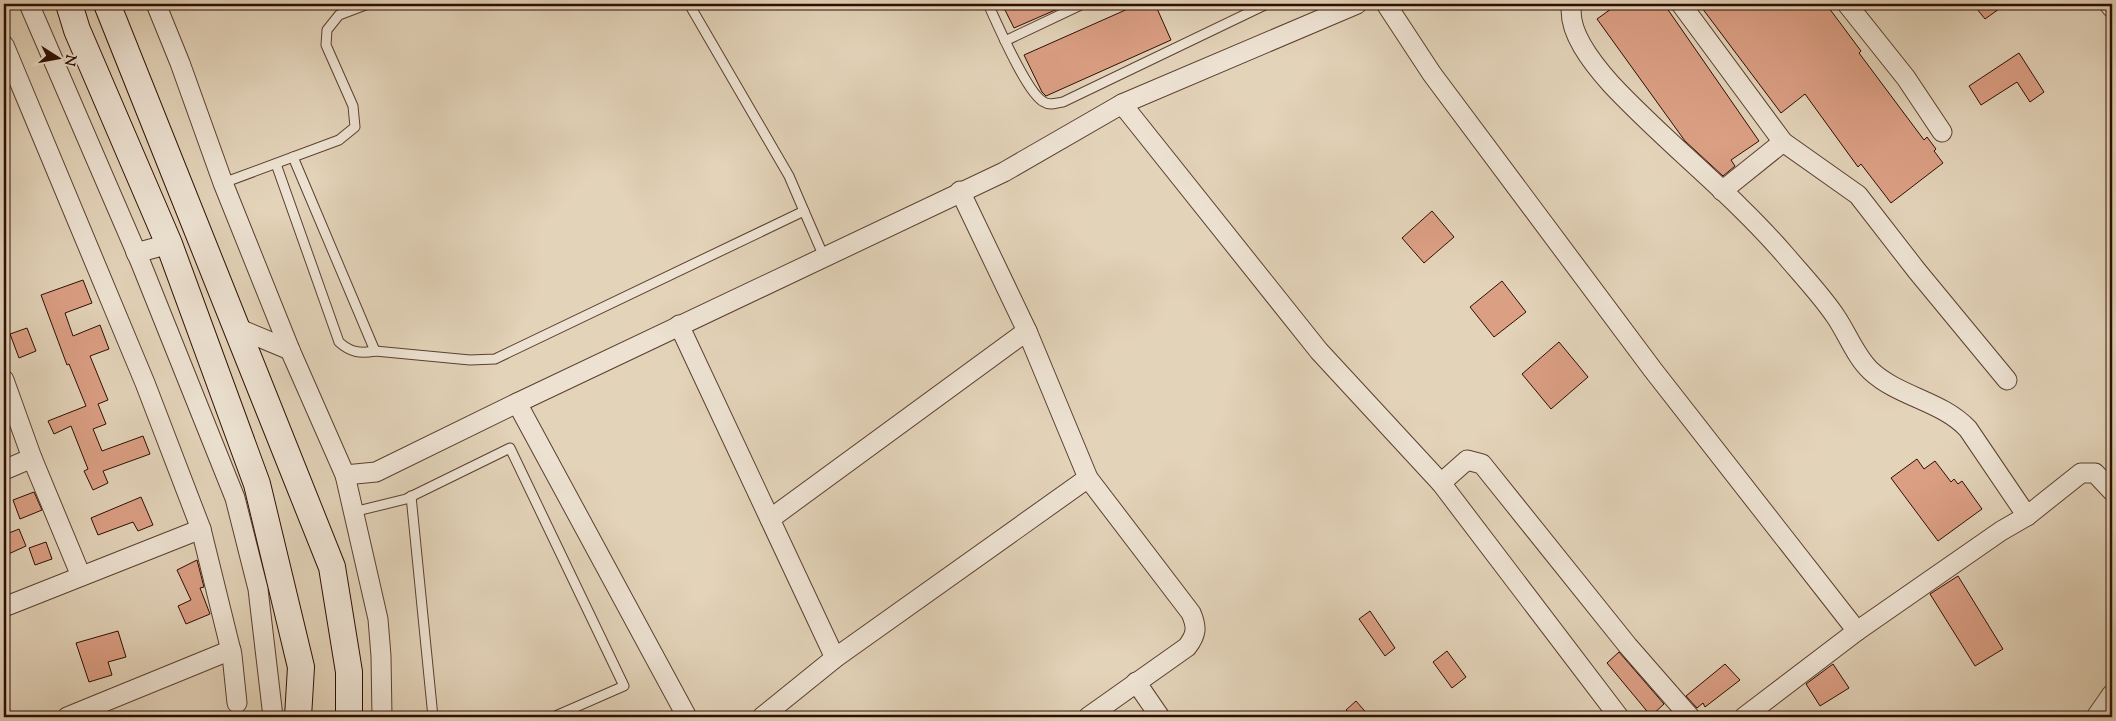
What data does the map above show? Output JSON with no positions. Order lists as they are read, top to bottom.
{
  "north": "right"
}
